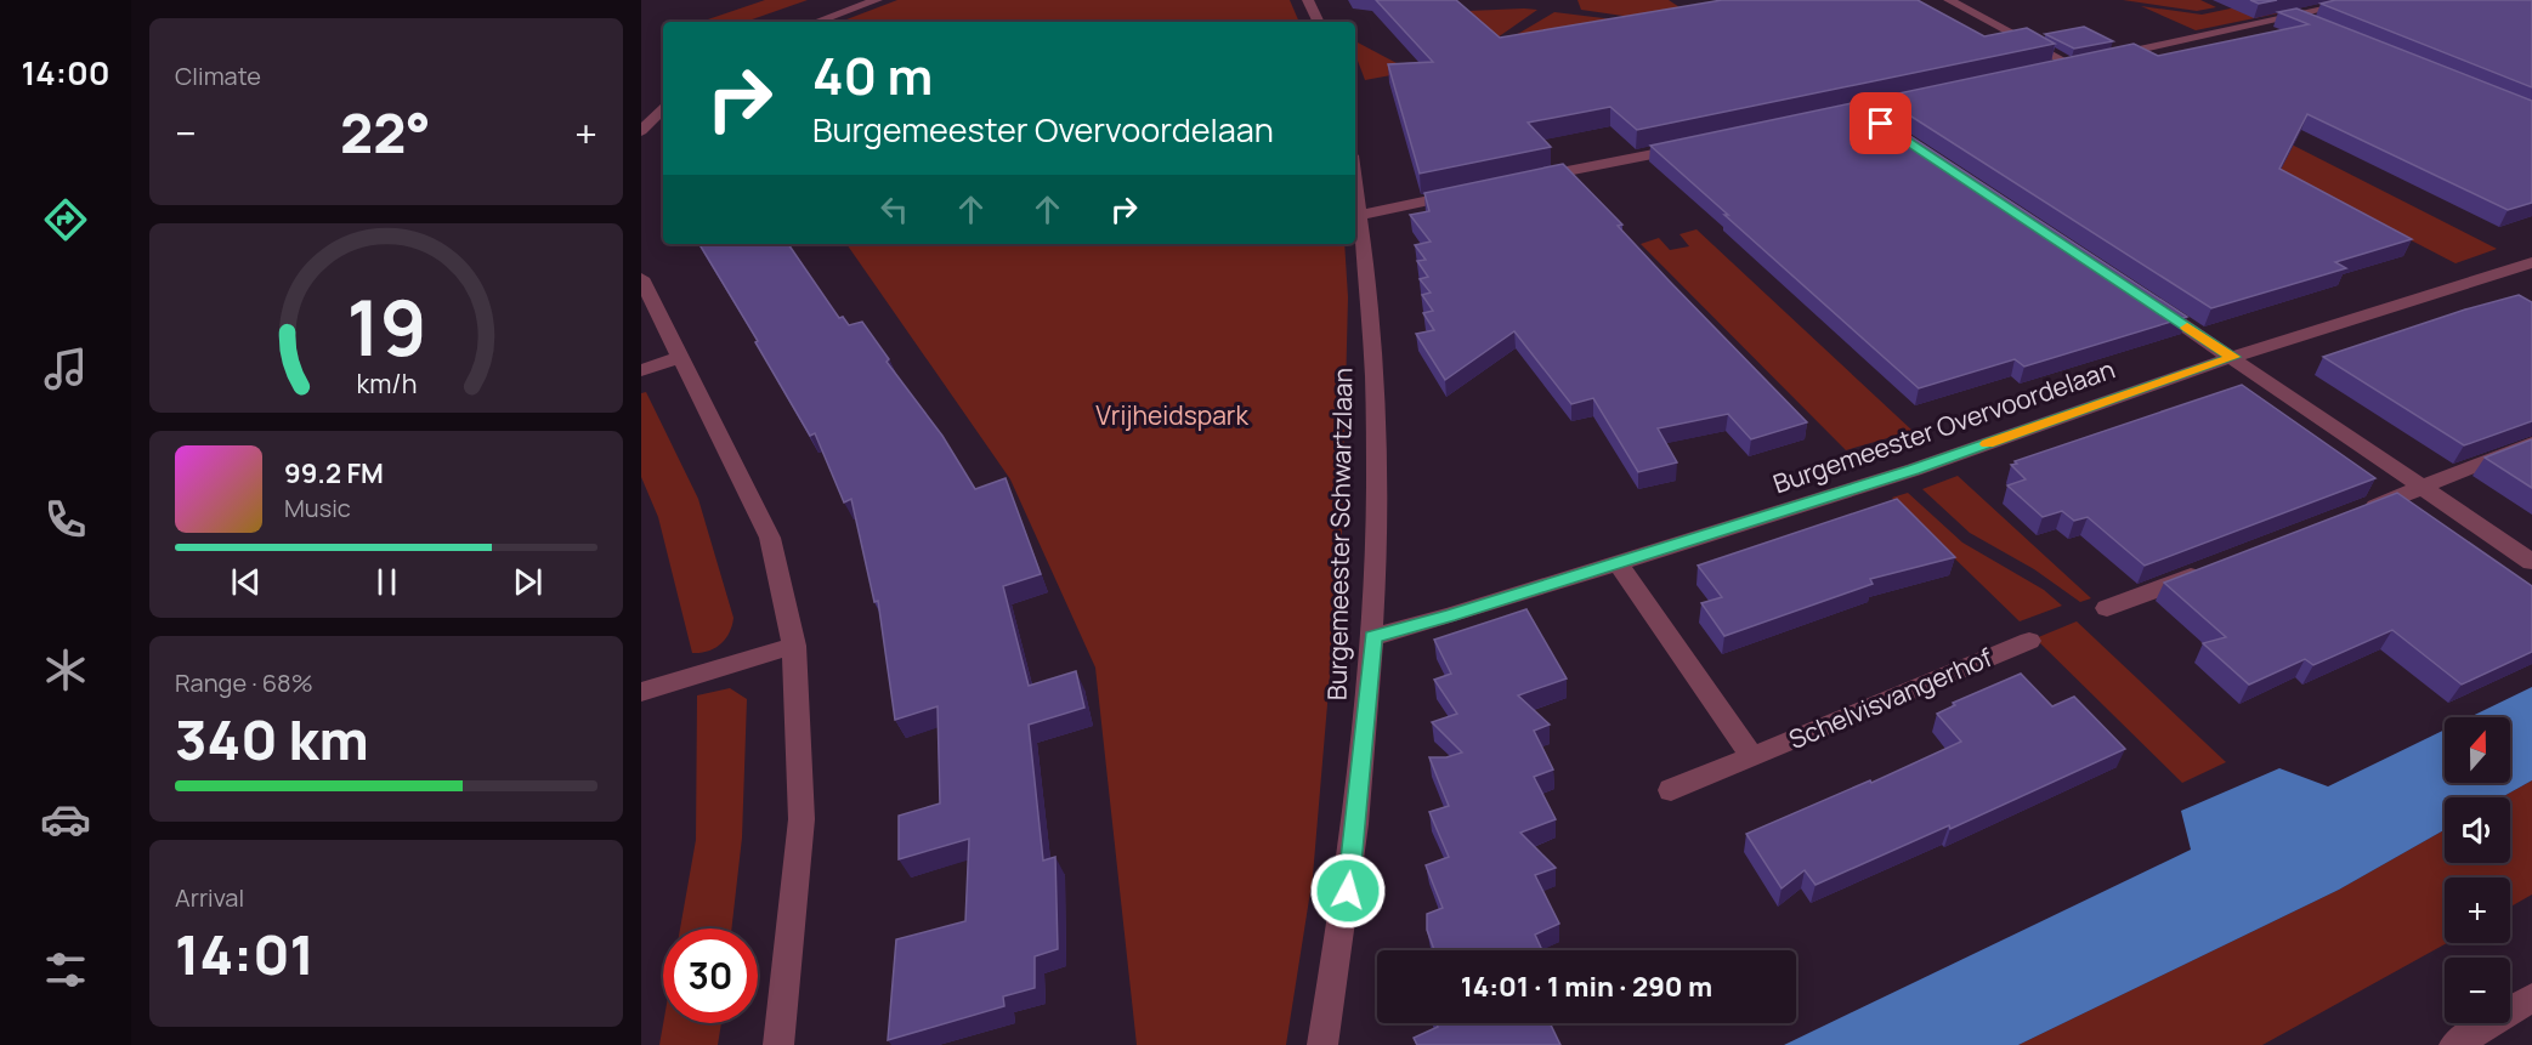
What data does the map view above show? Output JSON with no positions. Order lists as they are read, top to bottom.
{
  "streets": {
    "street": ["Burgemeester Overvoordelaan", "Burgemeester Schwartzlaan", "Schelvisvangerhof"]
  },
  "crossings": [
    ["Burgemeester Overvoordelaan", "Burgemeester Schwartzlaan"]
  ],
  "parks": ["Vrijheidspark"],
  "north": "top",
  "page": {
    "tabs": "14:00",
    "tile": [
      "Climate",
      ["Range · 68%", "340 km"],
      ["Arrival", "14:01"]
    ],
    "turn": ["40 m", "Burgemeester Overvoordelaan"],
    "heat": ["−", "22°", "+"],
    "song": ["99.2 FM", "Music"],
    "map_buttons": ["+", "−"],
    "limit": "30",
    "trip": "14:01 · 1 min · 290 m",
    "gauge": ["19", "km/h"]
  }
}
